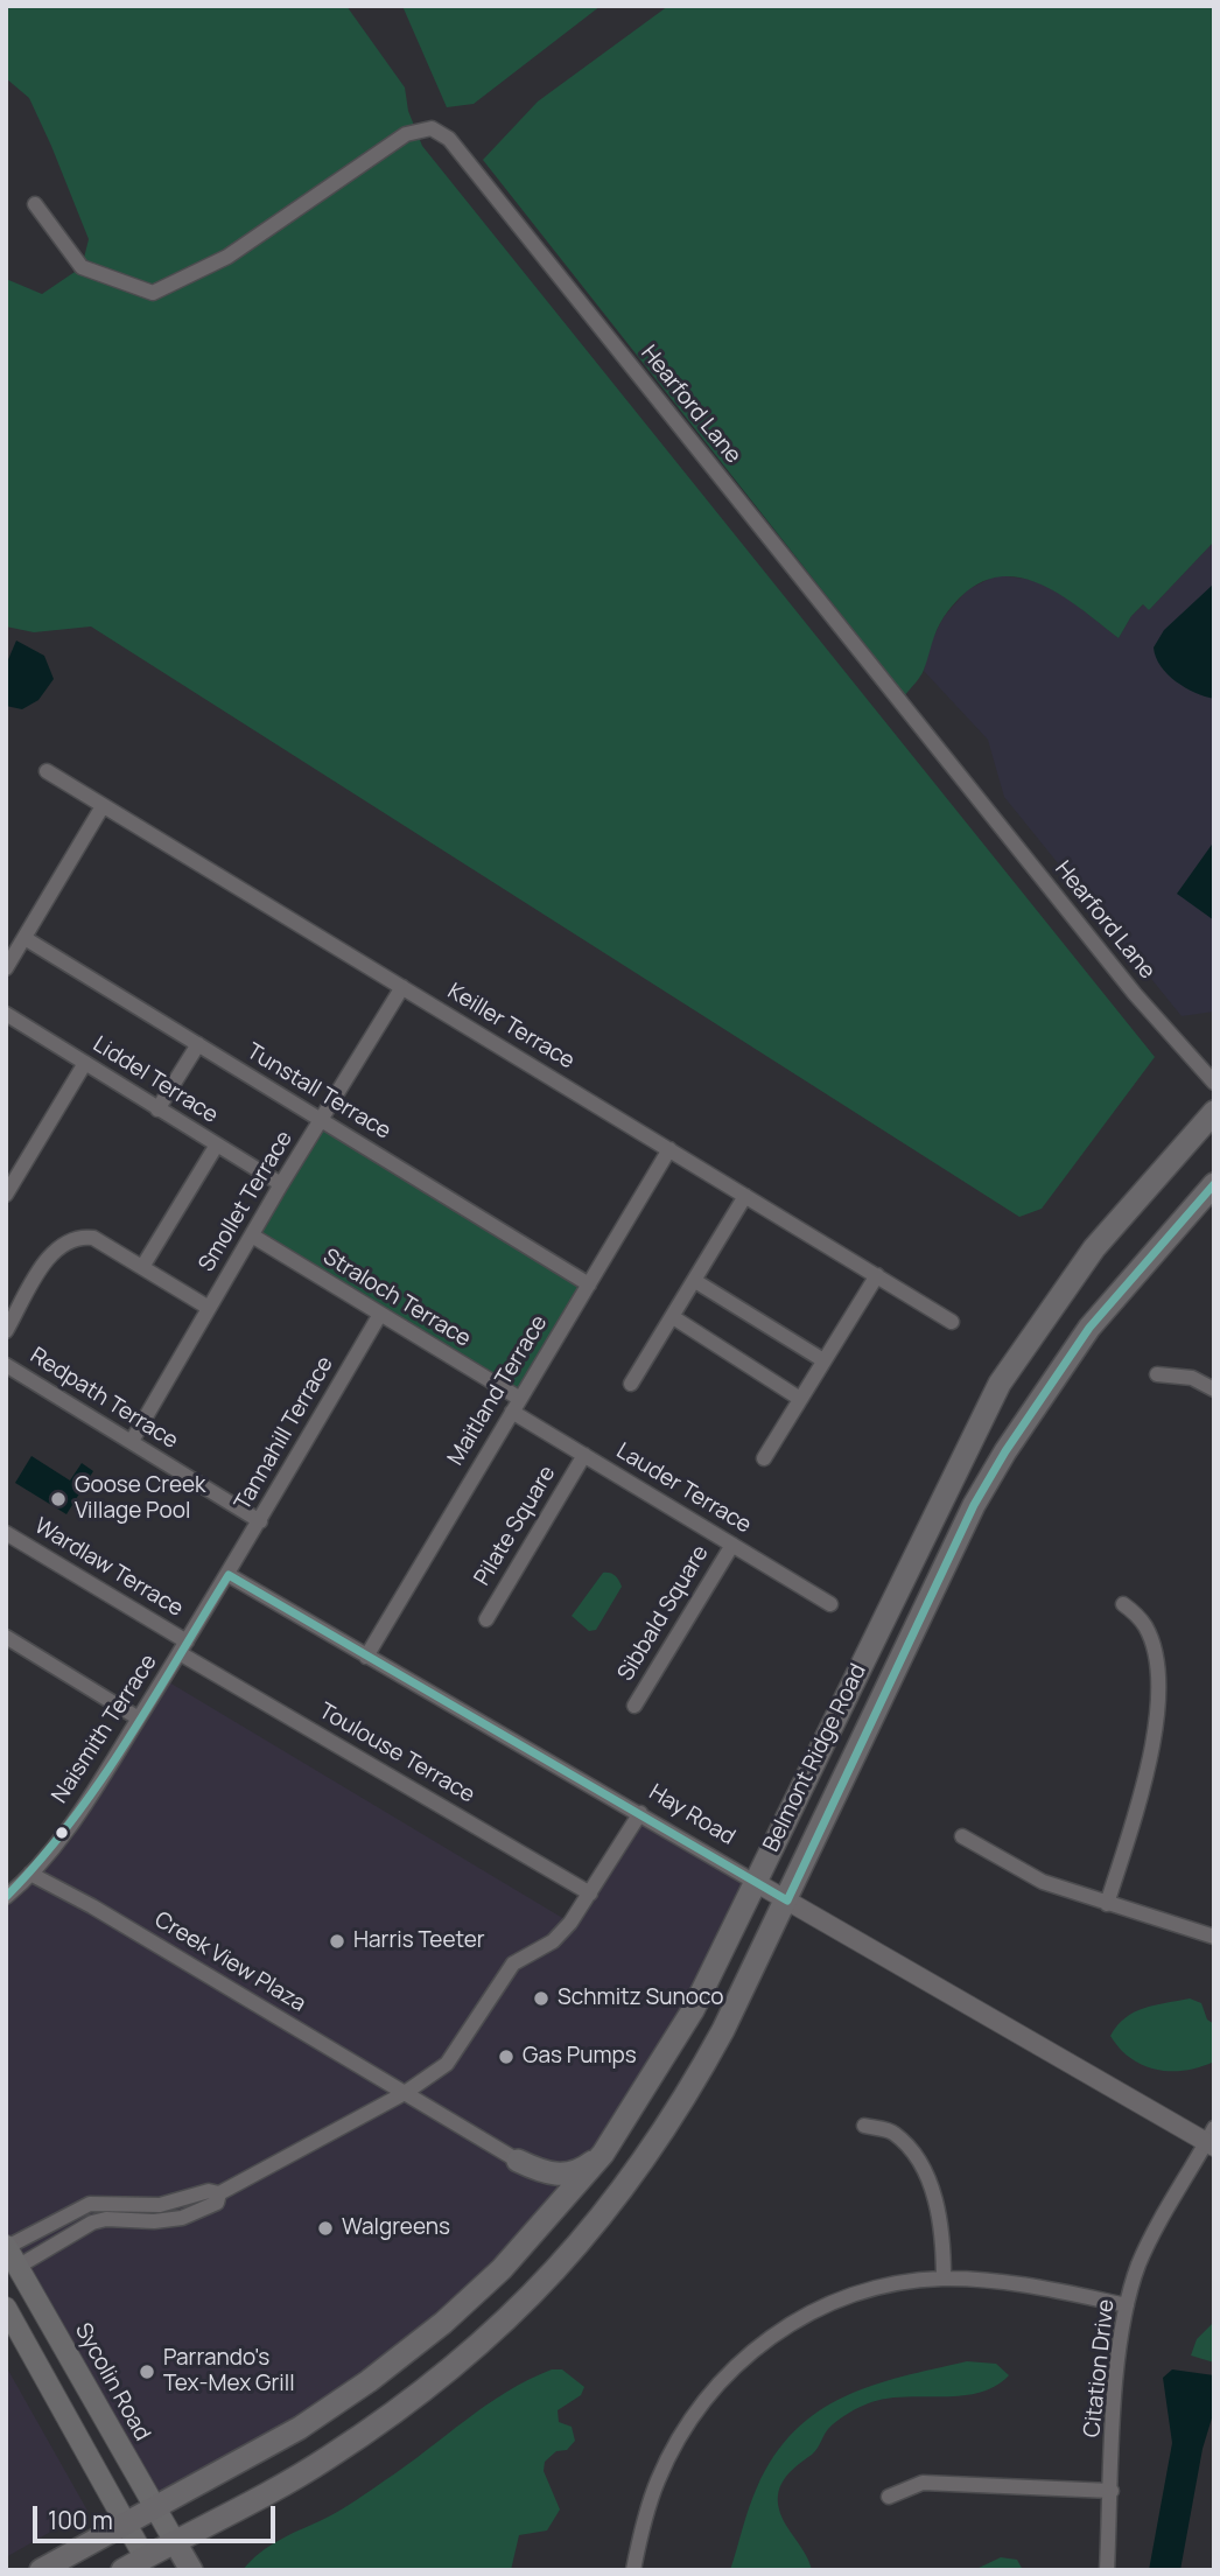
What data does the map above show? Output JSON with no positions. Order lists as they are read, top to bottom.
{
  "streets": {
    "main road": ["Belmont Ridge Road", "Sycolin Road"],
    "street": [
      "Hearford Lane",
      "Keiller Terrace",
      "Liddel Terrace",
      "Tunstall Terrace",
      "Smollet Terrace",
      "Straloch Terrace",
      "Maitland Terrace",
      "Redpath Terrace",
      "Tannahill Terrace",
      "Lauder Terrace",
      "Pilate Square",
      "Wardlaw Terrace",
      "Sibbald Square",
      "Naismith Terrace",
      "Toulouse Terrace",
      "Hay Road",
      "Creek View Plaza",
      "Citation Drive"
    ]
  },
  "crossings": [
    ["Keiller Terrace", "Smollet Terrace"],
    ["Keiller Terrace", "Maitland Terrace"],
    ["Liddel Terrace", "Smollet Terrace"],
    ["Tunstall Terrace", "Smollet Terrace"],
    ["Tunstall Terrace", "Maitland Terrace"],
    ["Smollet Terrace", "Straloch Terrace"],
    ["Smollet Terrace", "Redpath Terrace"],
    ["Straloch Terrace", "Maitland Terrace"],
    ["Straloch Terrace", "Tannahill Terrace"],
    ["Straloch Terrace", "Lauder Terrace"],
    ["Maitland Terrace", "Lauder Terrace"],
    ["Maitland Terrace", "Hay Road"],
    ["Redpath Terrace", "Tannahill Terrace"],
    ["Tannahill Terrace", "Naismith Terrace"],
    ["Tannahill Terrace", "Hay Road"],
    ["Lauder Terrace", "Pilate Square"],
    ["Lauder Terrace", "Sibbald Square"],
    ["Wardlaw Terrace", "Naismith Terrace"],
    ["Wardlaw Terrace", "Toulouse Terrace"],
    ["Naismith Terrace", "Toulouse Terrace"],
    ["Naismith Terrace", "Hay Road"],
    ["Naismith Terrace", "Creek View Plaza"],
    ["Belmont Ridge Road", "Hay Road"],
    ["Belmont Ridge Road", "Sycolin Road"],
    ["Hay Road", "Citation Drive"]
  ],
  "places": [
    "Goose Creek Village Pool",
    "Harris Teeter",
    "Schmitz Sunoco",
    "Gas Pumps",
    "Walgreens",
    "Parrando's Tex-Mex Grill"
  ],
  "scale_bar": "100 m"
}
